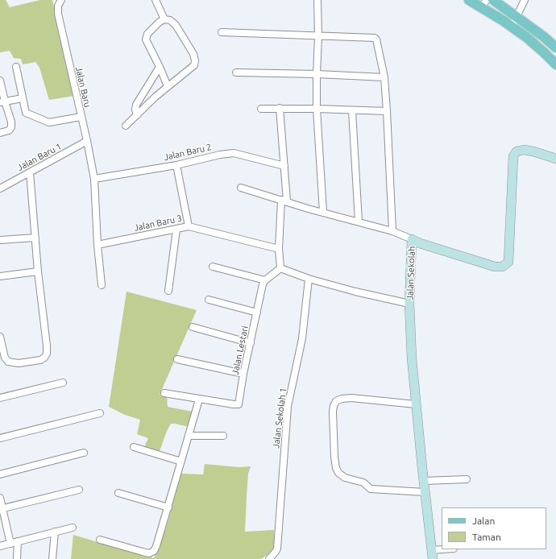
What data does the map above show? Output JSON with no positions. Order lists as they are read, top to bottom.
{
  "streets": {
    "street": [
      "Jalan Baru",
      "Jalan Baru 2",
      "Jalan Baru 1",
      "Jalan Baru 3",
      "Jalan Sekolah",
      "Jalan Lestari",
      "Jalan Sekolah 1"
    ]
  },
  "crossings": [
    ["Jalan Baru", "Jalan Baru 2"],
    ["Jalan Baru", "Jalan Baru 1"],
    ["Jalan Baru", "Jalan Baru 3"]
  ],
  "legend": ["Jalan", "Taman"]
}
